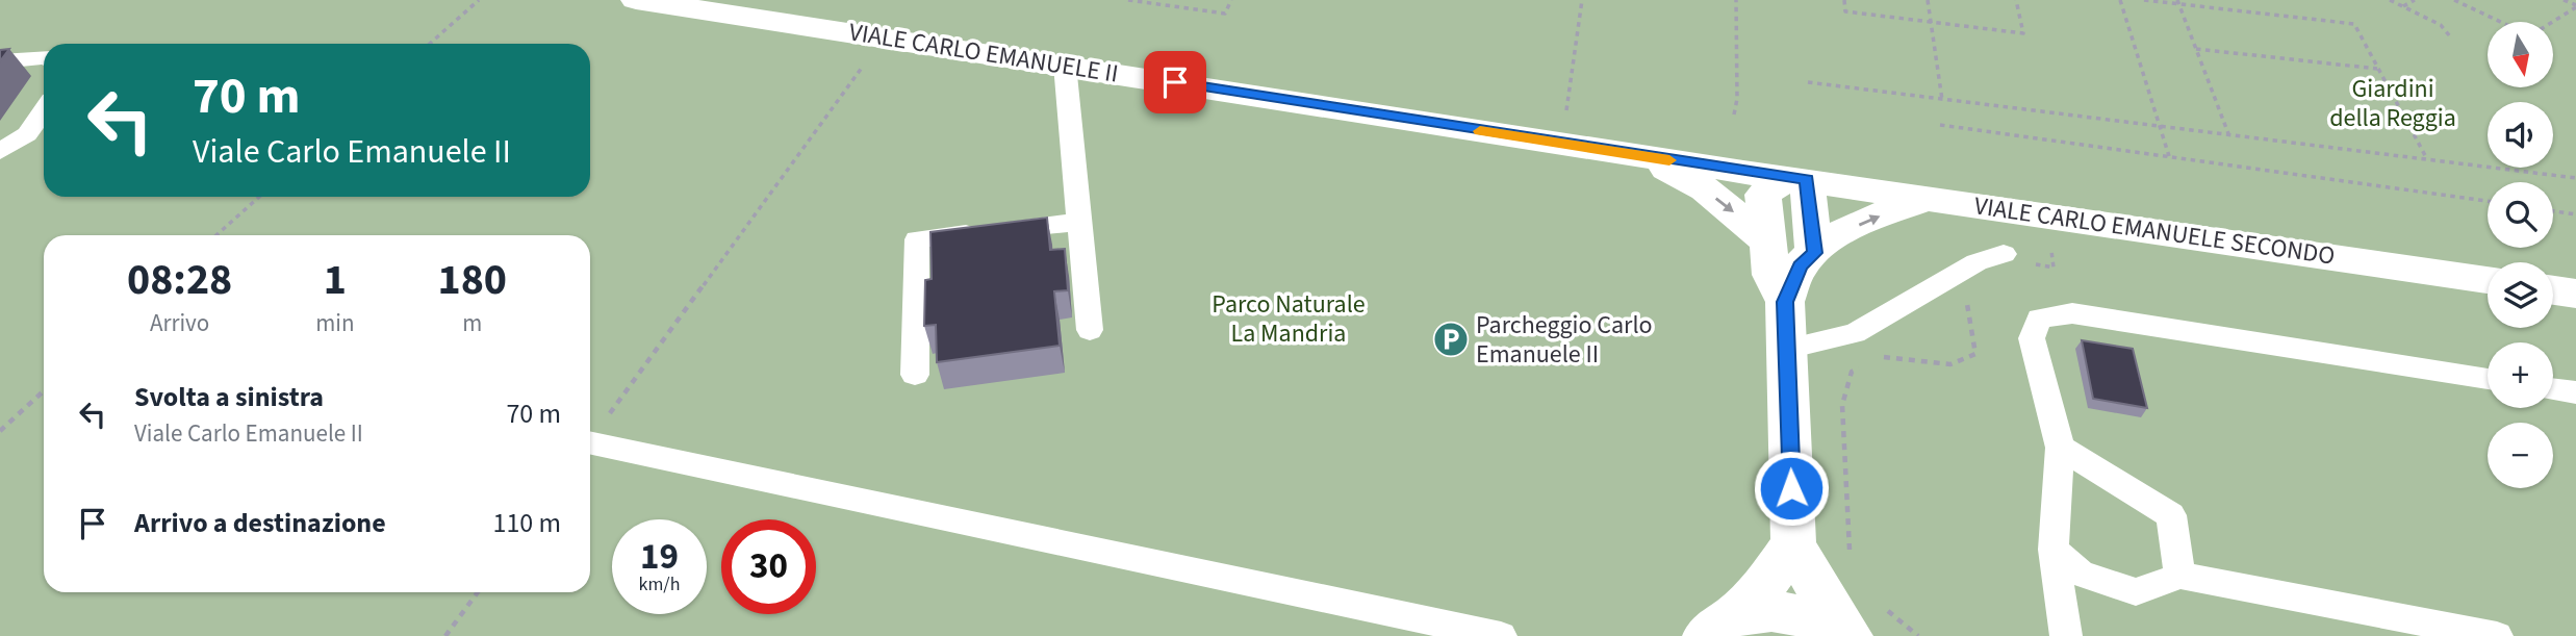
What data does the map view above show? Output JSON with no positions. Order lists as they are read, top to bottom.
{
  "streets": {
    "street": ["VIALE CARLO EMANUELE II", "VIALE CARLO EMANUELE SECONDO"]
  },
  "crossings": [
    ["VIALE CARLO EMANUELE II", "VIALE CARLO EMANUELE SECONDO"]
  ],
  "parks": ["Giardini della Reggia", "Parco Naturale La Mandria"],
  "places": {
    "parking": ["Parcheggio Carlo Emanuele II"]
  },
  "north": "bottom",
  "page": {
    "map_buttons": ["+", "−"],
    "turn": ["70 m", "Viale Carlo Emanuele II"],
    "eta": [
      "08:28",
      "Arrivo",
      "1",
      "min",
      "180",
      "m"
    ],
    "list": [
      {
        "name": "Svolta a sinistra",
        "note": "Viale Carlo Emanuele II",
        "value": "70 m"
      },
      {
        "name": "Arrivo a destinazione",
        "value": "110 m"
      }
    ],
    "speed": "19 km/h",
    "limit": "30"
  }
}
